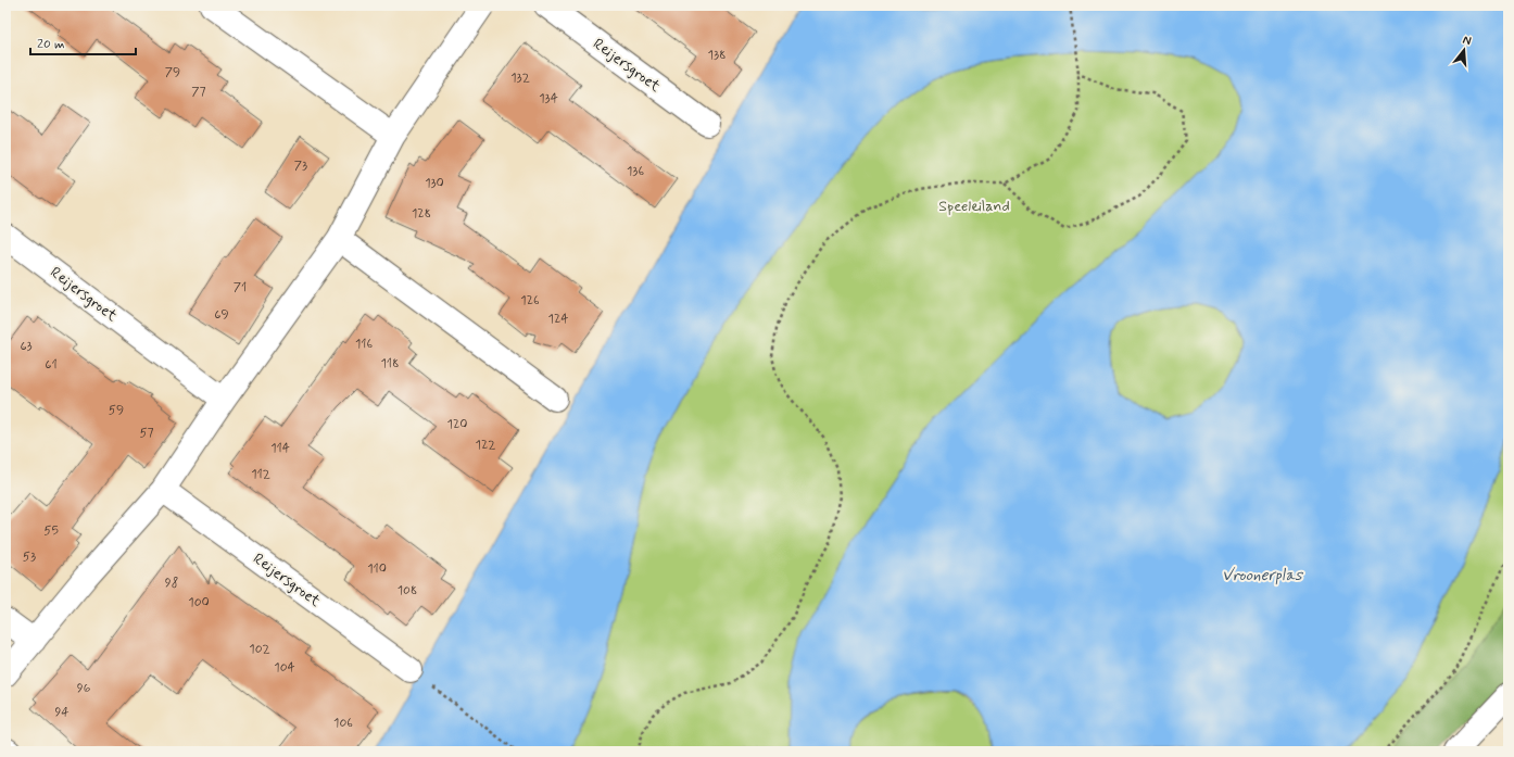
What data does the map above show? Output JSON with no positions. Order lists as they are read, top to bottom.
{
  "streets": {
    "street": ["Reijersgroet"]
  },
  "water": ["Vroonerplas"],
  "parks": ["Speeleiland"],
  "house_numbers": [
    "138",
    "79",
    "132",
    "77",
    "134",
    "73",
    "136",
    "130",
    "128",
    "71",
    "126",
    "69",
    "124",
    "116",
    "63",
    "118",
    "61",
    "59",
    "120",
    "57",
    "122",
    "114",
    "112",
    "55",
    "53",
    "110",
    "98",
    "108",
    "100",
    "102",
    "104",
    "96",
    "94",
    "106"
  ],
  "scale_bar": "20 m",
  "north": "top"
}
